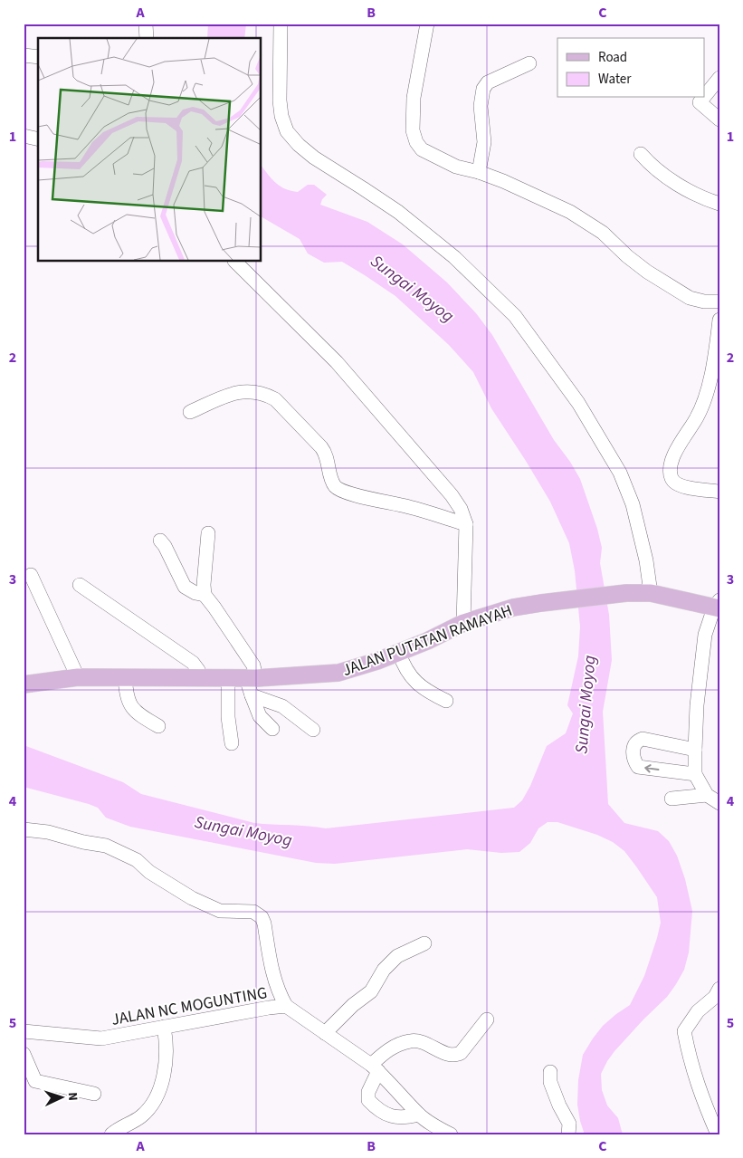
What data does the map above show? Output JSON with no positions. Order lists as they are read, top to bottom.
{
  "streets": {
    "main road": ["JALAN PUTATAN RAMAYAH"],
    "street": ["JALAN NC MOGUNTING"]
  },
  "water": ["Sungai Moyog"],
  "legend": ["Road", "Water"],
  "north": "right",
  "grid": {
    "columns": ["A", "B", "C"],
    "rows": [
      "1",
      "2",
      "3",
      "4",
      "5"
    ]
  }
}
